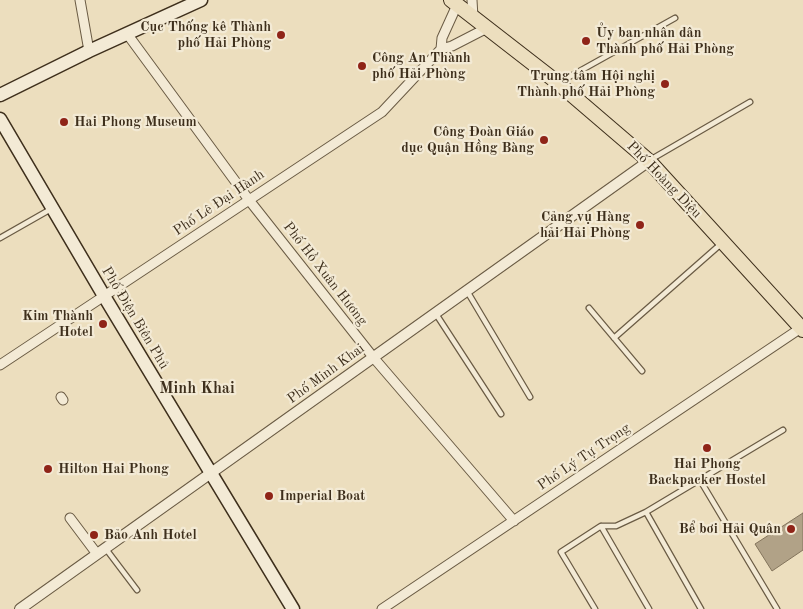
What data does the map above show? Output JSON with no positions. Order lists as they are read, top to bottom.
{
  "streets": {
    "main road": ["Phố Hoàng Diệu", "Phố Điện Biên Phủ"],
    "street": [
      "Phố Lê Đại Hành",
      "Phố Hồ Xuân Hương",
      "Phố Minh Khai",
      "Phố Lý Tự Trọng"
    ]
  },
  "crossings": [
    ["Phố Hoàng Diệu", "Phố Lê Đại Hành"],
    ["Phố Hoàng Diệu", "Phố Minh Khai"],
    ["Phố Hoàng Diệu", "Phố Lý Tự Trọng"],
    ["Phố Lê Đại Hành", "Phố Hồ Xuân Hương"],
    ["Phố Lê Đại Hành", "Phố Điện Biên Phủ"],
    ["Phố Hồ Xuân Hương", "Phố Minh Khai"],
    ["Phố Hồ Xuân Hương", "Phố Lý Tự Trọng"],
    ["Phố Điện Biên Phủ", "Phố Minh Khai"]
  ],
  "districts": ["Minh Khai"],
  "places": [
    "Cục Thống kê Thành phố Hải Phòng",
    "Ủy ban nhân dân Thành phố Hải Phòng",
    "Công An Thành phố Hải Phòng",
    "Trung tâm Hội nghị Thành phố Hải Phòng",
    "Hai Phong Museum",
    "Công Đoàn Giáo dục Quận Hồng Bàng",
    "Cảng vụ Hàng hải Hải Phòng",
    "Kim Thành Hotel",
    "Hai Phong Backpacker Hostel",
    "Hilton Hai Phong",
    "Imperial Boat",
    "Bể bơi Hải Quân",
    "Bảo Anh Hotel"
  ]
}
